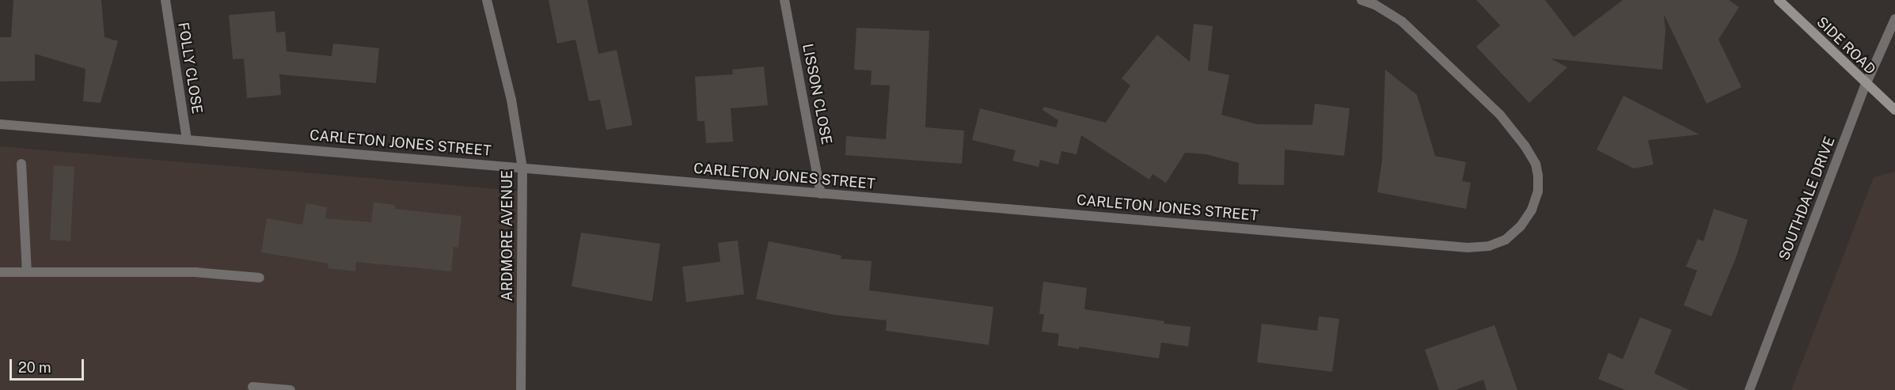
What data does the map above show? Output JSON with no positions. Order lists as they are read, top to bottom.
{
  "streets": {
    "street": [
      "SIDE ROAD",
      "FOLLY CLOSE",
      "LISSON CLOSE",
      "CARLETON JONES STREET",
      "SOUTHDALE DRIVE",
      "ARDMORE AVENUE"
    ]
  },
  "crossings": [
    ["SIDE ROAD", "SOUTHDALE DRIVE"],
    ["FOLLY CLOSE", "CARLETON JONES STREET"],
    ["LISSON CLOSE", "CARLETON JONES STREET"],
    ["CARLETON JONES STREET", "ARDMORE AVENUE"]
  ],
  "scale_bar": "20 m"
}
